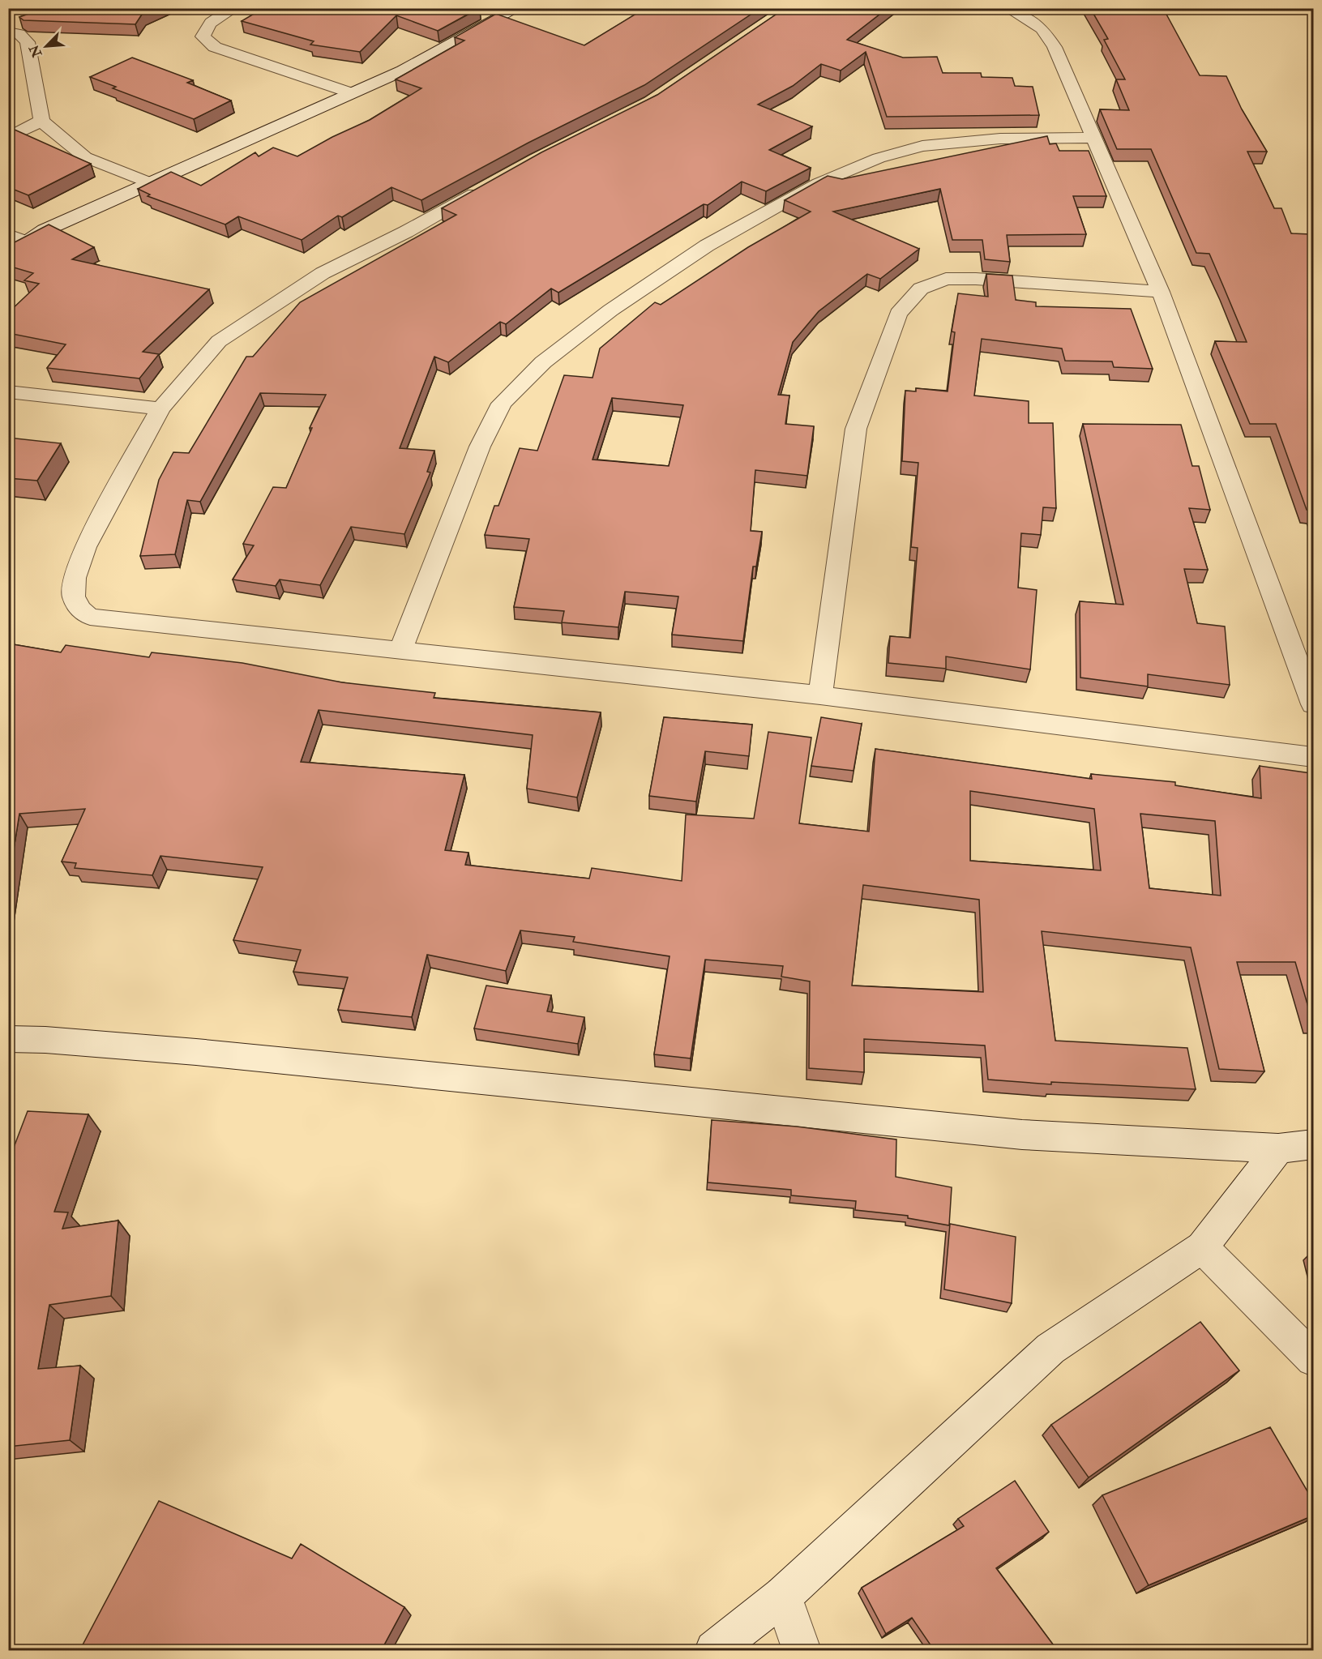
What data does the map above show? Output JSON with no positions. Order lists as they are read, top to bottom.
{
  "north": "bottom left"
}
